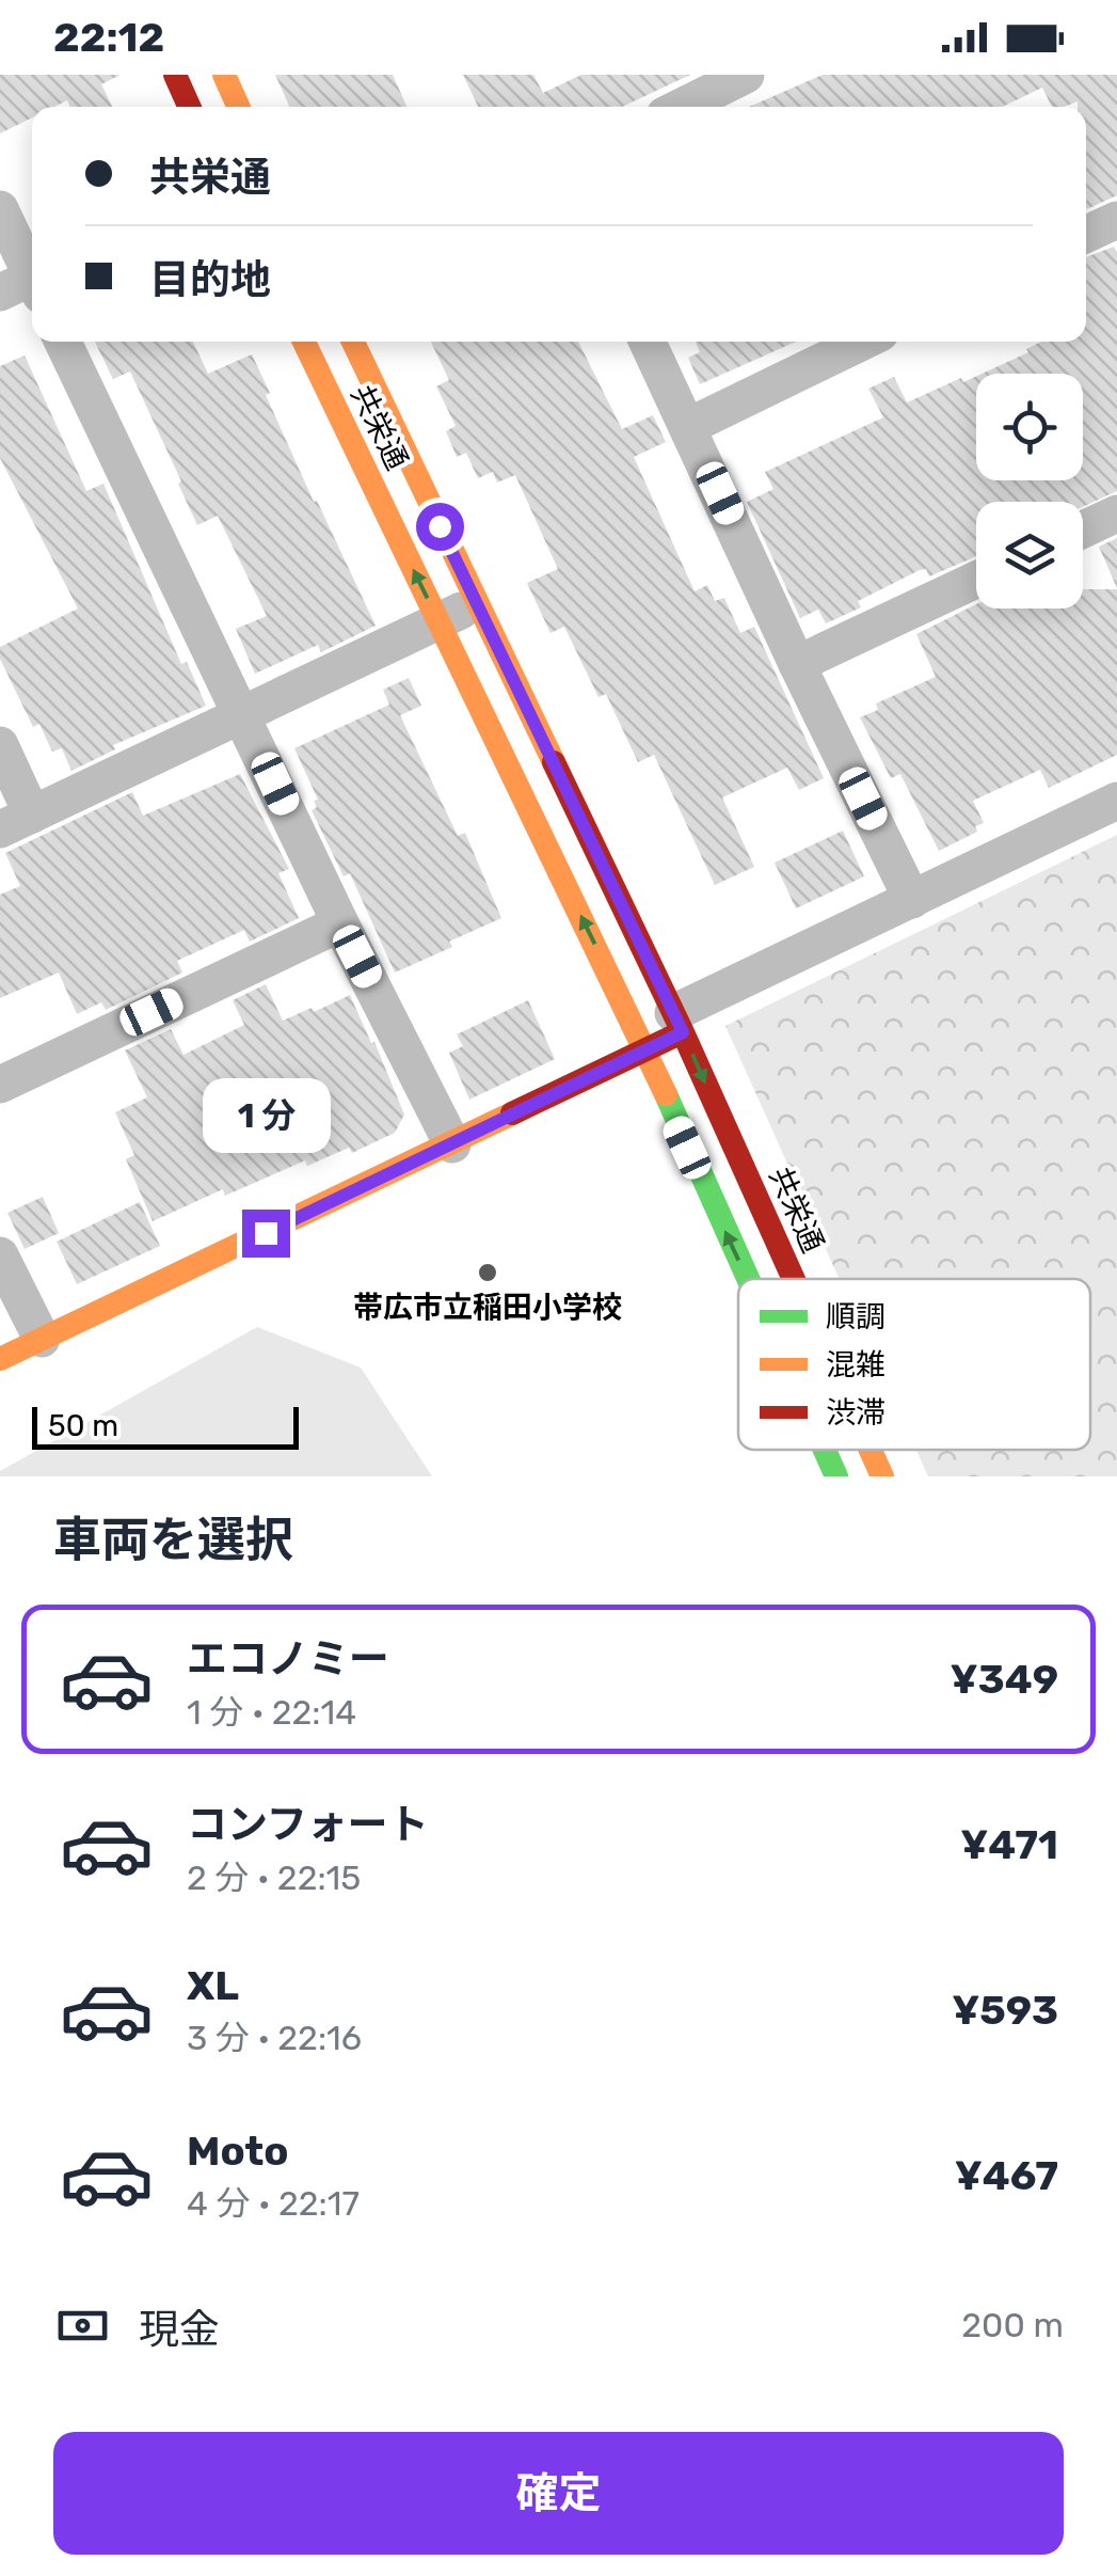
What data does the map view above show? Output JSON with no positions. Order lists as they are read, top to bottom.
{
  "streets": {
    "street": ["共栄通"]
  },
  "places": ["帯広市立稲田小学校"],
  "legend": ["順調", "混雑", "渋滞"],
  "scale_bar": "50 m",
  "page": {
    "status": "22:12",
    "banner": ["共栄通", "目的地"],
    "bubble": "1 分",
    "scale": "50 m",
    "heading": "車両を選択",
    "list": [
      {
        "name": "エコノミー",
        "note": "1 分 · 22:14",
        "value": "¥349"
      },
      {
        "name": "コンフォート",
        "note": "2 分 · 22:15",
        "value": "¥471"
      },
      {
        "name": "XL",
        "note": "3 分 · 22:16",
        "value": "¥593"
      },
      {
        "name": "Moto",
        "note": "4 分 · 22:17",
        "value": "¥467"
      }
    ],
    "pay": ["現金", "200 m"],
    "buttons": "確定"
  }
}
